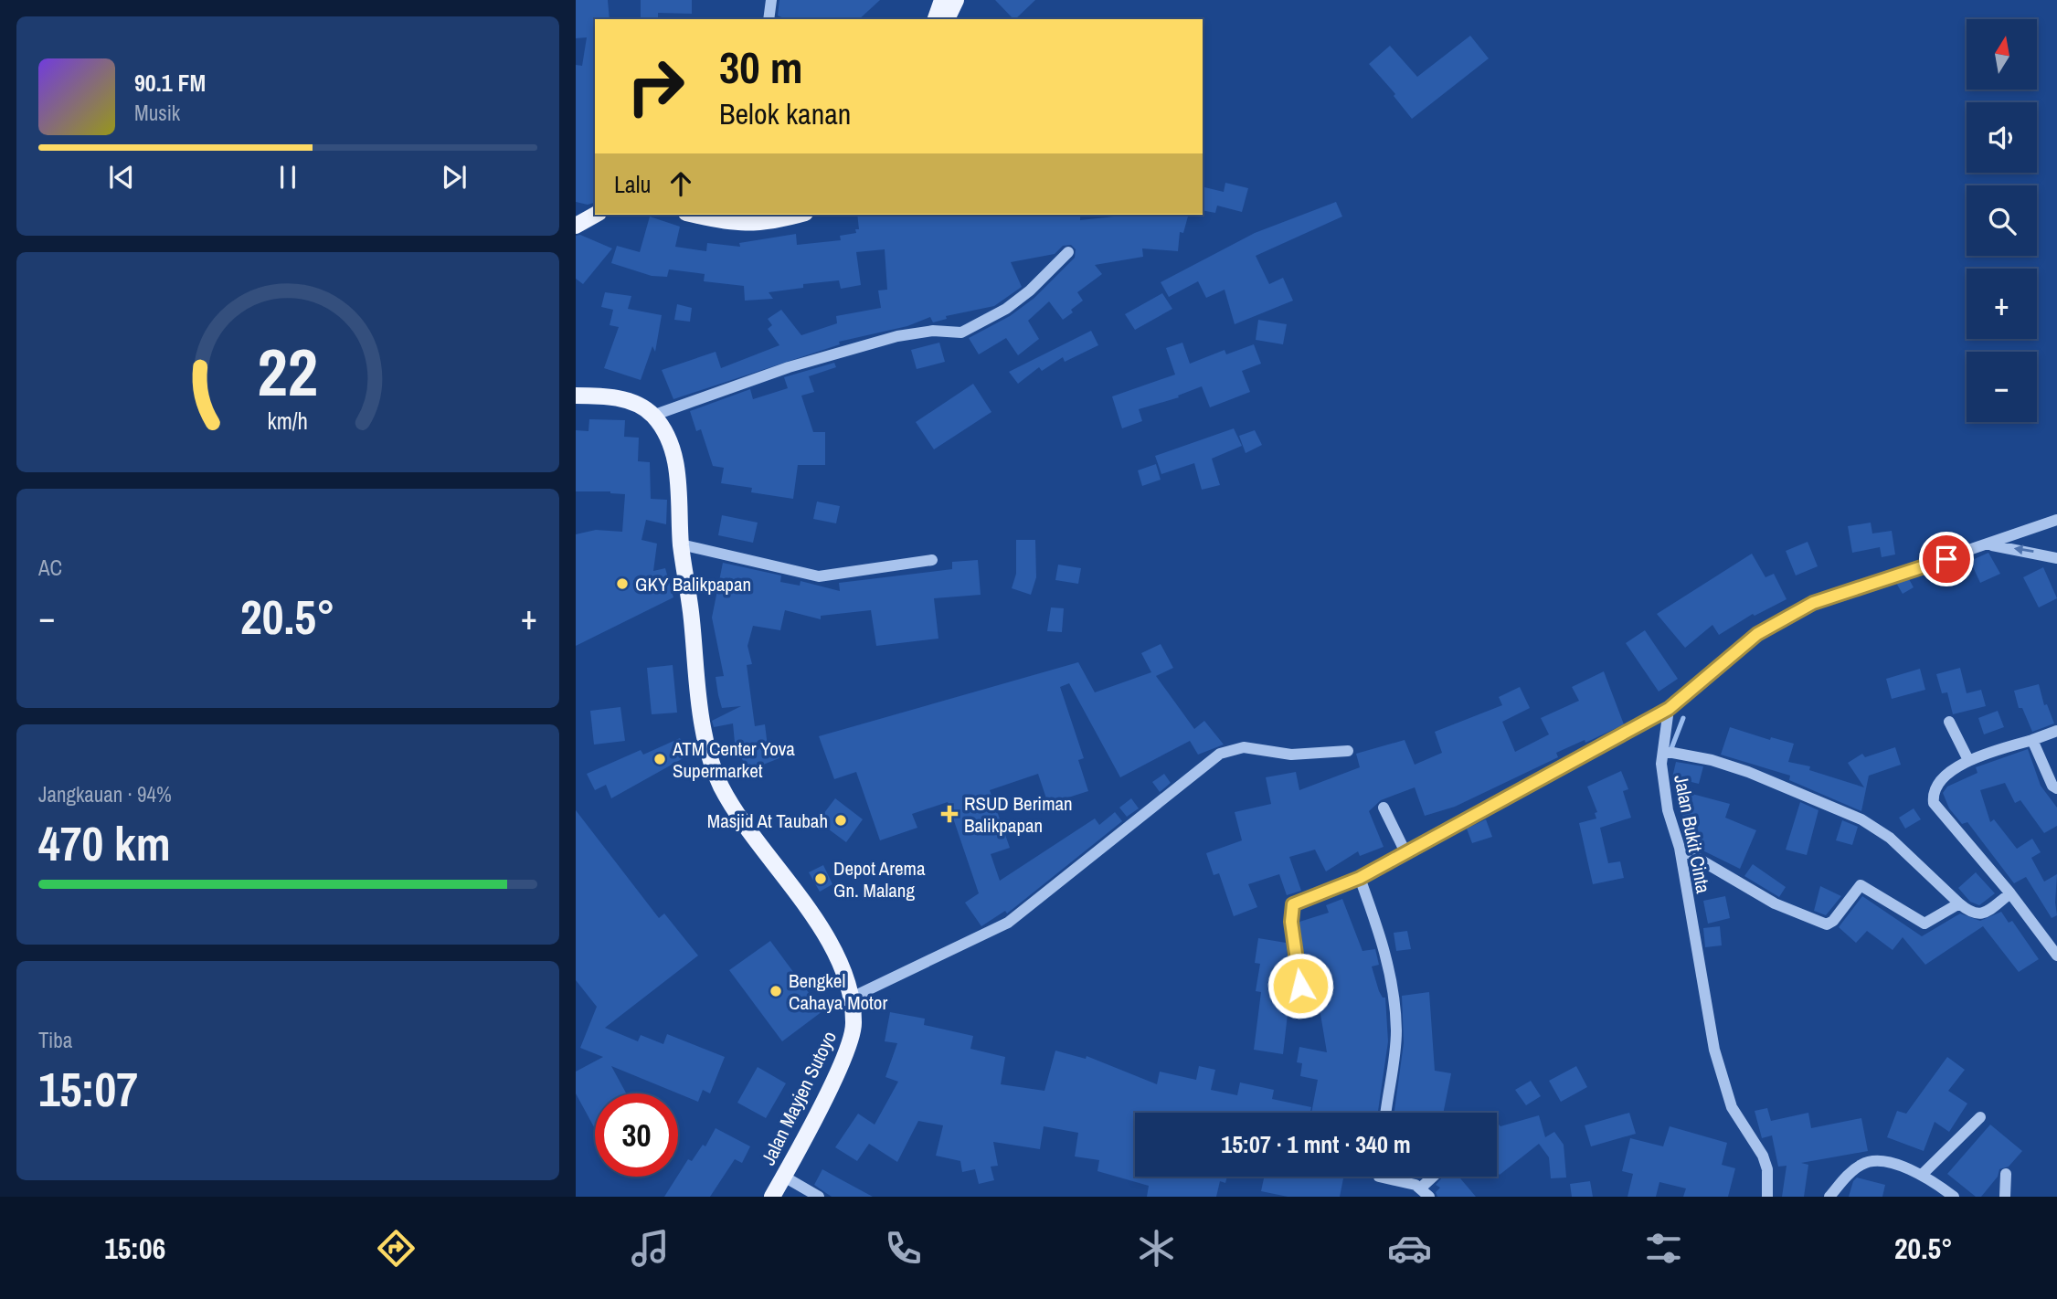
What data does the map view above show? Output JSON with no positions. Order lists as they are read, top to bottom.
{
  "streets": {
    "main road": ["Jalan Mayjen Sutoyo"],
    "street": ["Jalan Bukit Cinta"]
  },
  "places": {
    "other": [
      "GKY Balikpapan",
      "ATM Center Yova Supermarket",
      "Masjid At Taubah",
      "Depot Arema Gn. Malang",
      "Bengkel Cahaya Motor"
    ],
    "health": ["RSUD Beriman Balikpapan"]
  },
  "north": "top",
  "page": {
    "map_buttons": ["+", "−"],
    "turn": ["30 m", "Belok kanan"],
    "song": ["90.1 FM", "Musik"],
    "then": "Lalu",
    "tile": [
      "AC",
      ["Jangkauan · 94%", "470 km"],
      ["Tiba", "15:07"]
    ],
    "heat": ["−", "20.5°", "+"],
    "limit": "30",
    "trip": "15:07 · 1 mnt · 340 m",
    "tabs": ["15:06", "20.5°"],
    "gauge": ["22", "km/h"]
  }
}
